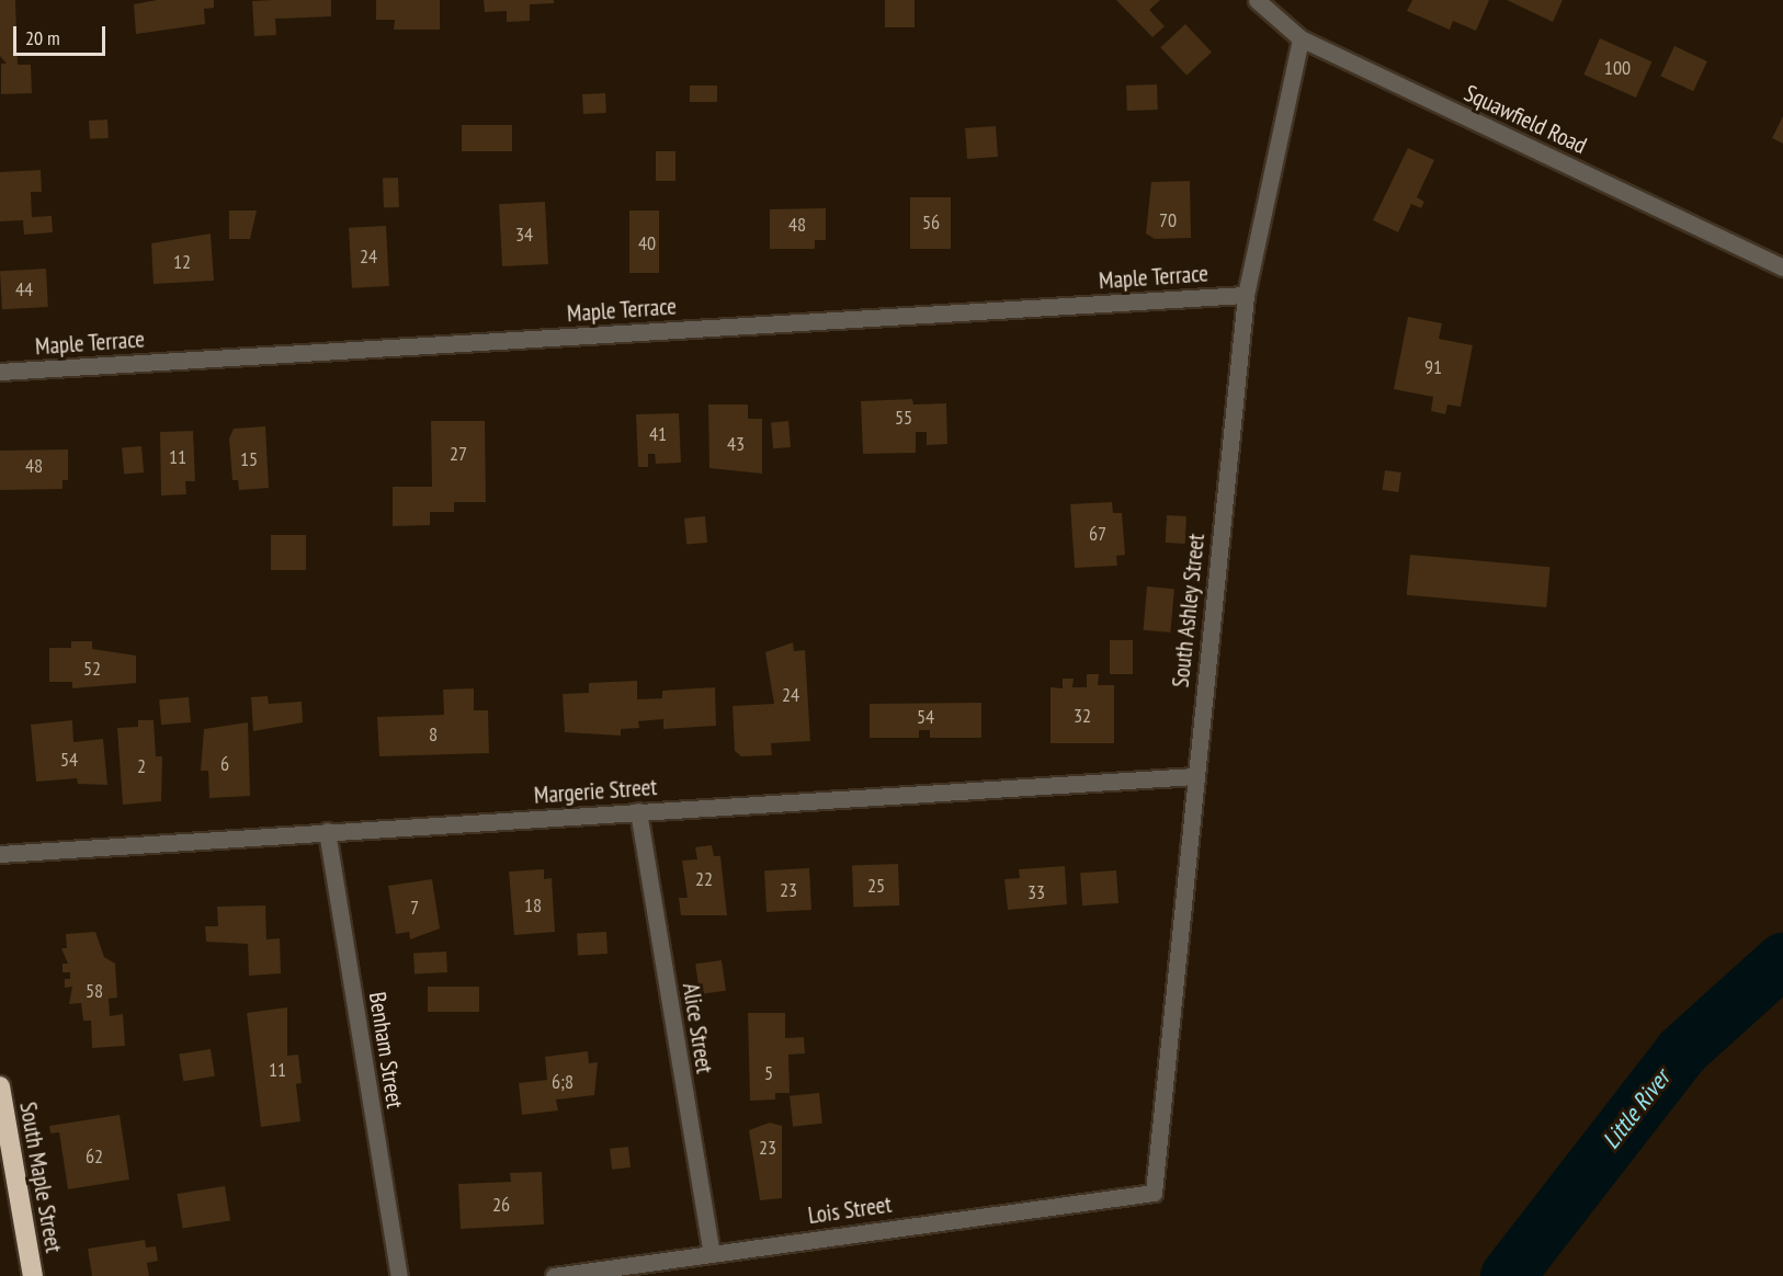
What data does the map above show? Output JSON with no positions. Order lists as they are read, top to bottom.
{
  "streets": {
    "highway": ["South Maple Street"],
    "street": [
      "Squawfield Road",
      "Maple Terrace",
      "South Ashley Street",
      "Margerie Street",
      "Alice Street",
      "Benham Street",
      "Lois Street"
    ]
  },
  "crossings": [
    ["Squawfield Road", "South Ashley Street"],
    ["Maple Terrace", "South Ashley Street"],
    ["South Ashley Street", "Margerie Street"],
    ["South Ashley Street", "Lois Street"],
    ["Margerie Street", "Alice Street"],
    ["Margerie Street", "Benham Street"],
    ["Alice Street", "Lois Street"]
  ],
  "water": ["Little River"],
  "house_numbers": [
    "100",
    "70",
    "56",
    "48",
    "34",
    "40",
    "24",
    "12",
    "44",
    "91",
    "55",
    "41",
    "43",
    "27",
    "11",
    "15",
    "48",
    "67",
    "52",
    "24",
    "32",
    "54",
    "8",
    "54",
    "6",
    "2",
    "22",
    "25",
    "23",
    "33",
    "18",
    "7",
    "58",
    "11",
    "5",
    "6;8",
    "23",
    "62",
    "26"
  ],
  "scale_bar": "20 m"
}
